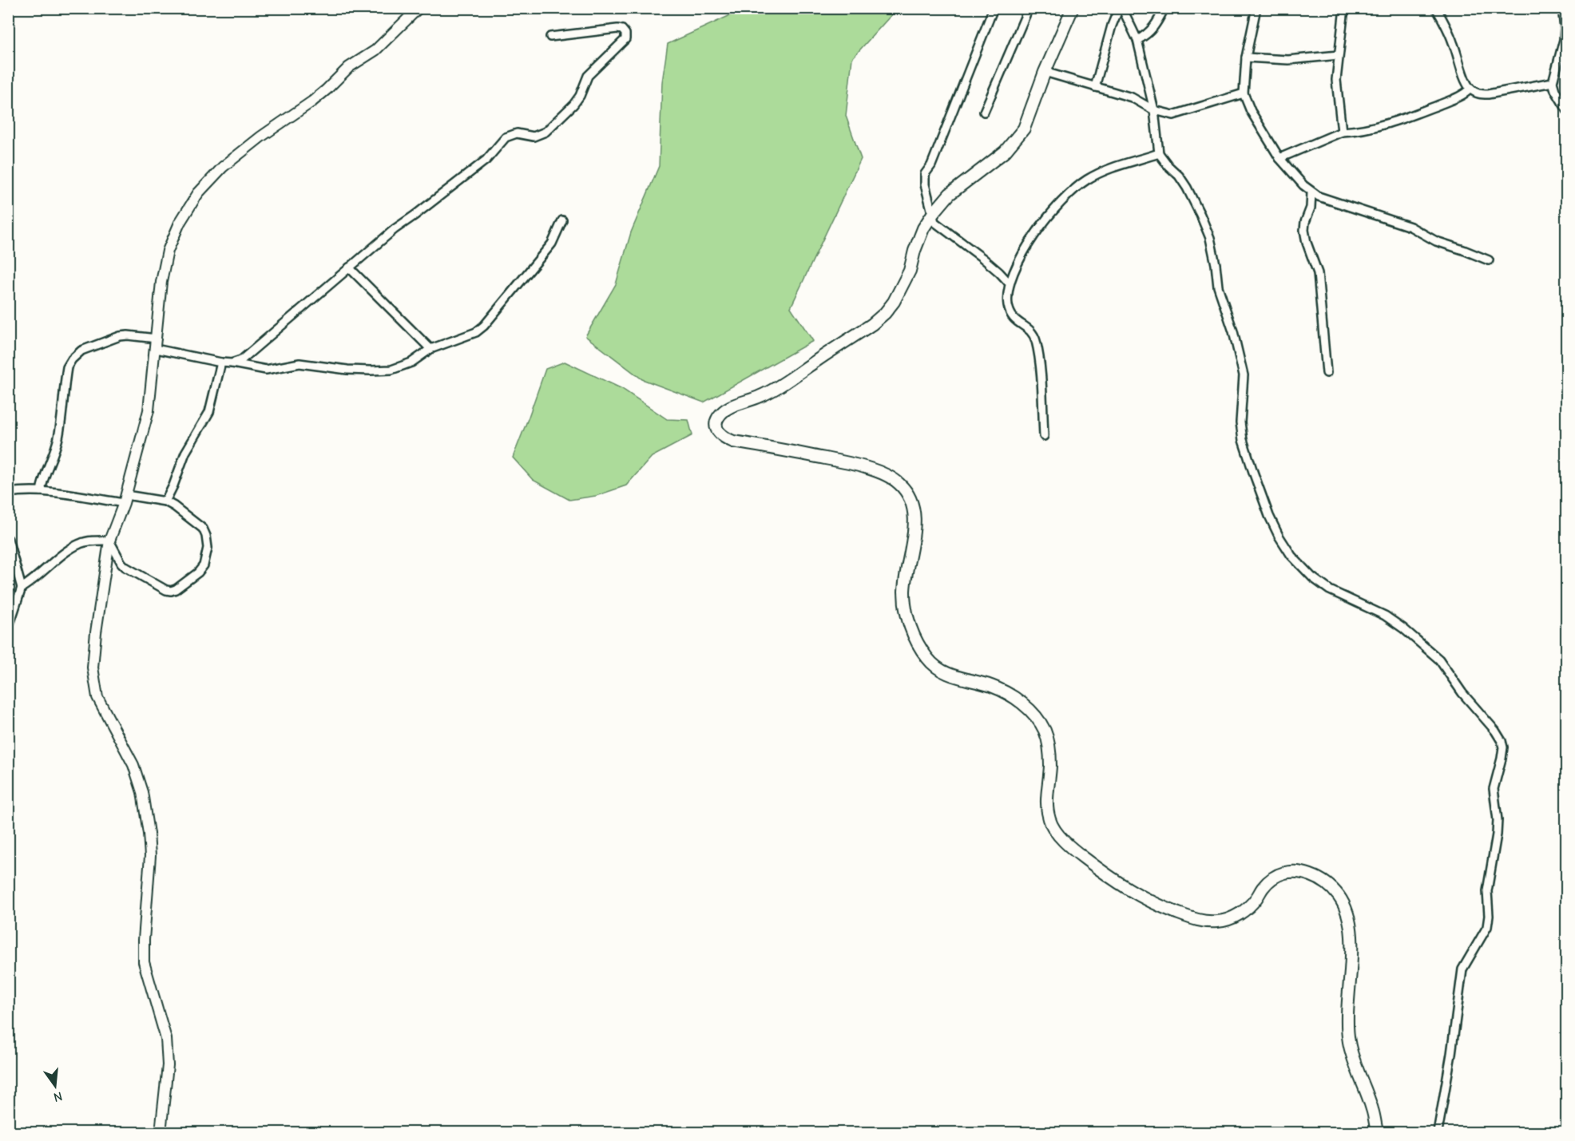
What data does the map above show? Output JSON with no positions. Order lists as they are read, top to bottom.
{
  "north": "bottom"
}
